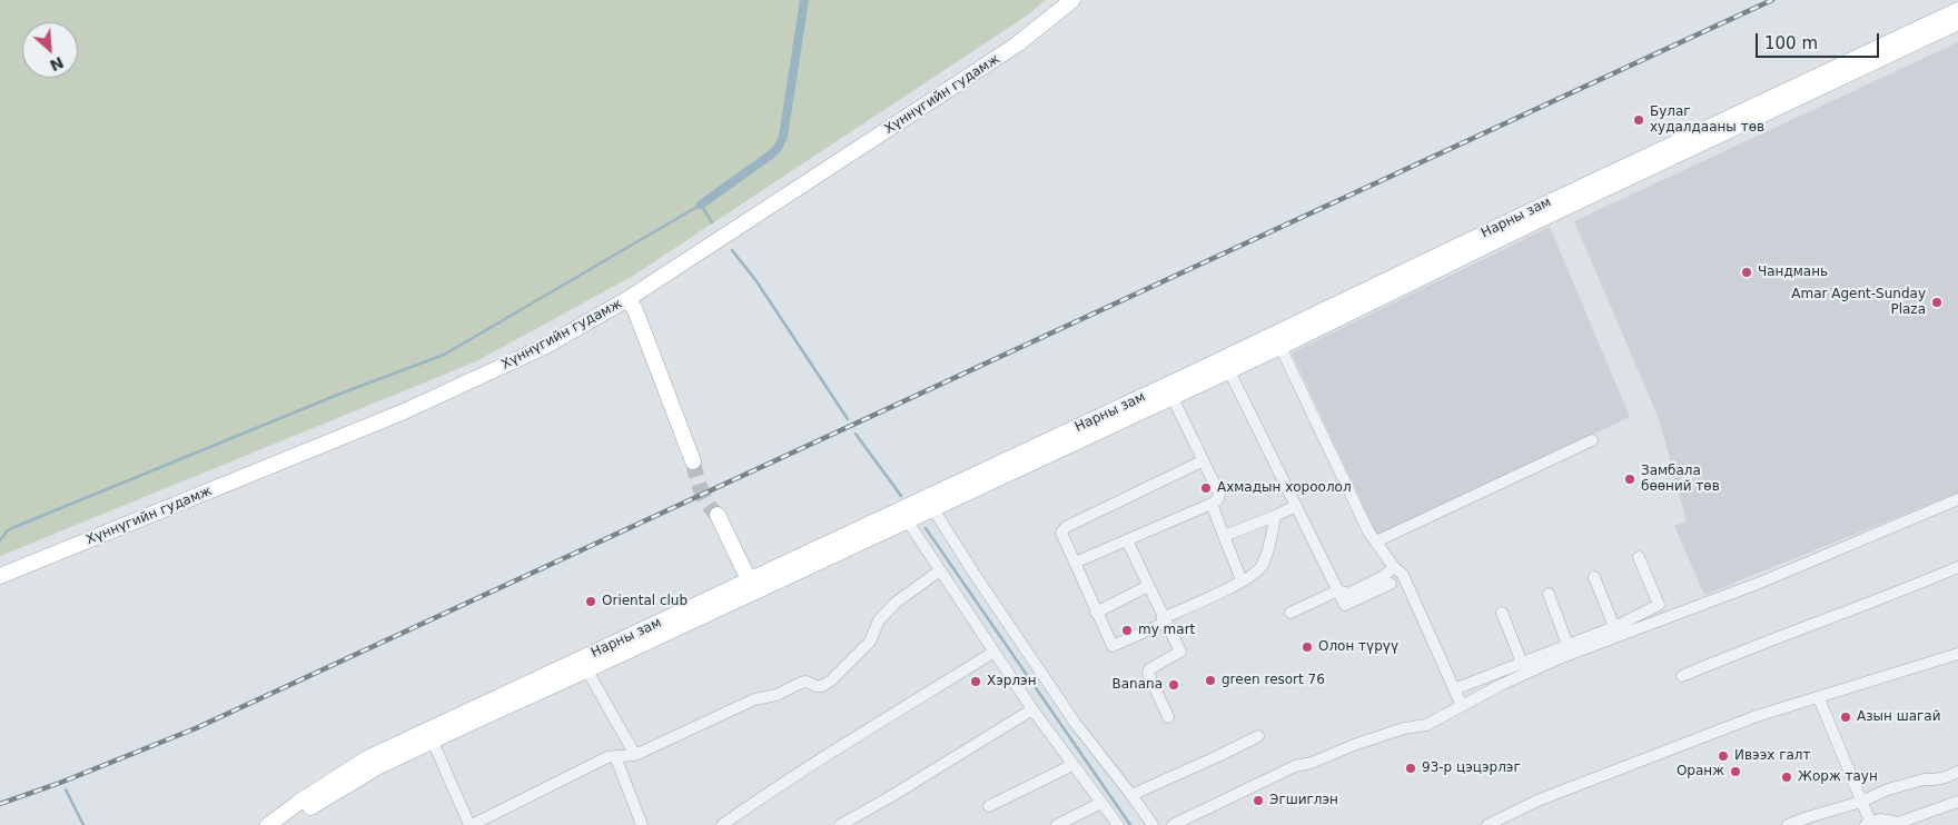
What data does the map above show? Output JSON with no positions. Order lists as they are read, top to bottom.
{
  "streets": {
    "main road": ["Хүннүгийн гудамж", "Нарны зам"]
  },
  "places": [
    "Булаг худалдааны төв",
    "Чандмань",
    "Amar Agent-Sunday Plaza",
    "Замбала бөөний төв",
    "Ахмадын хороолол",
    "Oriental club",
    "my mart",
    "Олон түрүү",
    "green resort 76",
    "Хэрлэн",
    "Banana",
    "Азын шагай",
    "Ивээх галт",
    "93-р цэцэрлэг",
    "Оранж",
    "Жорж таун",
    "Эгшиглэн"
  ],
  "scale_bar": "100 m",
  "north": "bottom right"
}
